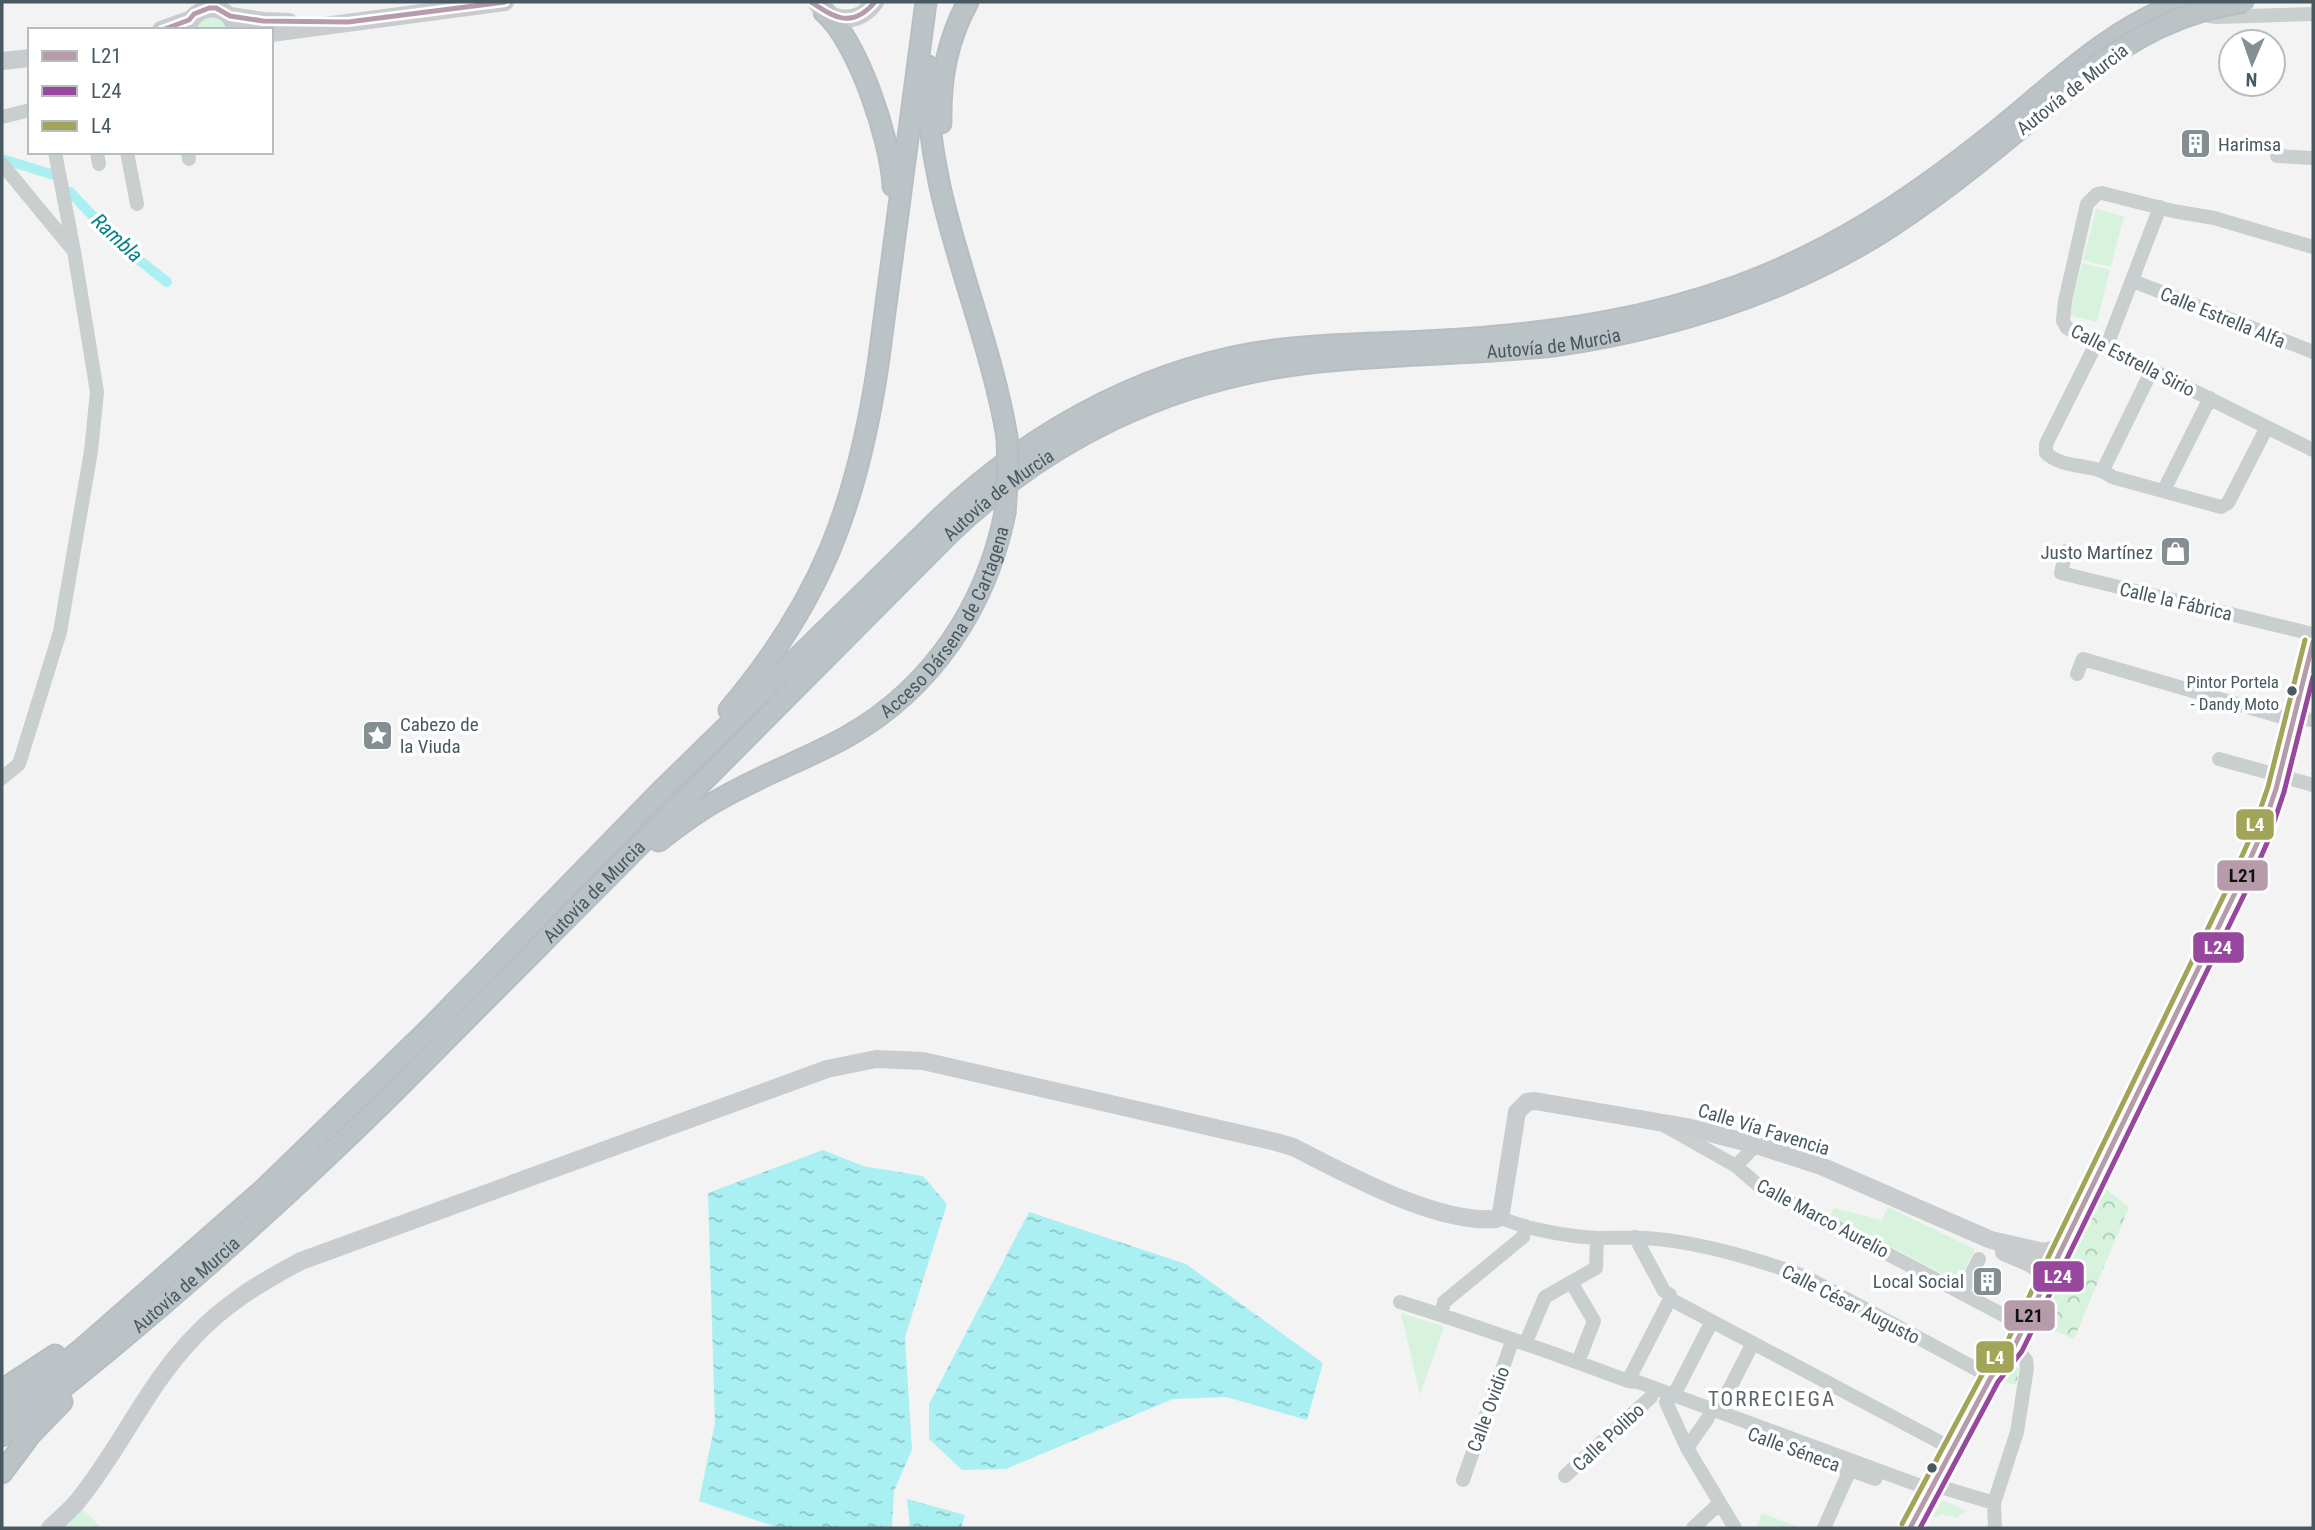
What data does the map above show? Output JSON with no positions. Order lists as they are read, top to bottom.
{
  "streets": {
    "highway": ["Autovía de Murcia", "Acceso Dársena de Cartagena"],
    "main road": ["Calle Vía Favencia"],
    "street": [
      "Calle Estrella Alfa",
      "Calle Estrella Sirio",
      "Calle la Fábrica",
      "Calle Marco Aurelio",
      "Calle César Augusto",
      "Calle Ovidio",
      "Calle Polibo",
      "Calle Séneca"
    ]
  },
  "crossings": [
    ["Autovía de Murcia", "Acceso Dársena de Cartagena"],
    ["Calle Vía Favencia", "Calle Marco Aurelio"],
    ["Calle Vía Favencia", "Calle César Augusto"],
    ["Calle César Augusto", "Calle Ovidio"],
    ["Calle Ovidio", "Calle Séneca"],
    ["Calle Polibo", "Calle Séneca"]
  ],
  "districts": ["TORRECIEGA"],
  "water": ["Rambla"],
  "places": {
    "building": ["Harimsa", "Local Social"],
    "shop": ["Justo Martínez"],
    "other": ["Pintor Portela - Dandy Moto"],
    "place": ["Cabezo de la Viuda"]
  },
  "lines": ["transit line L21", "transit line L4", "transit line L24"],
  "legend": ["L21", "L24", "L4"],
  "north": "bottom"
}
